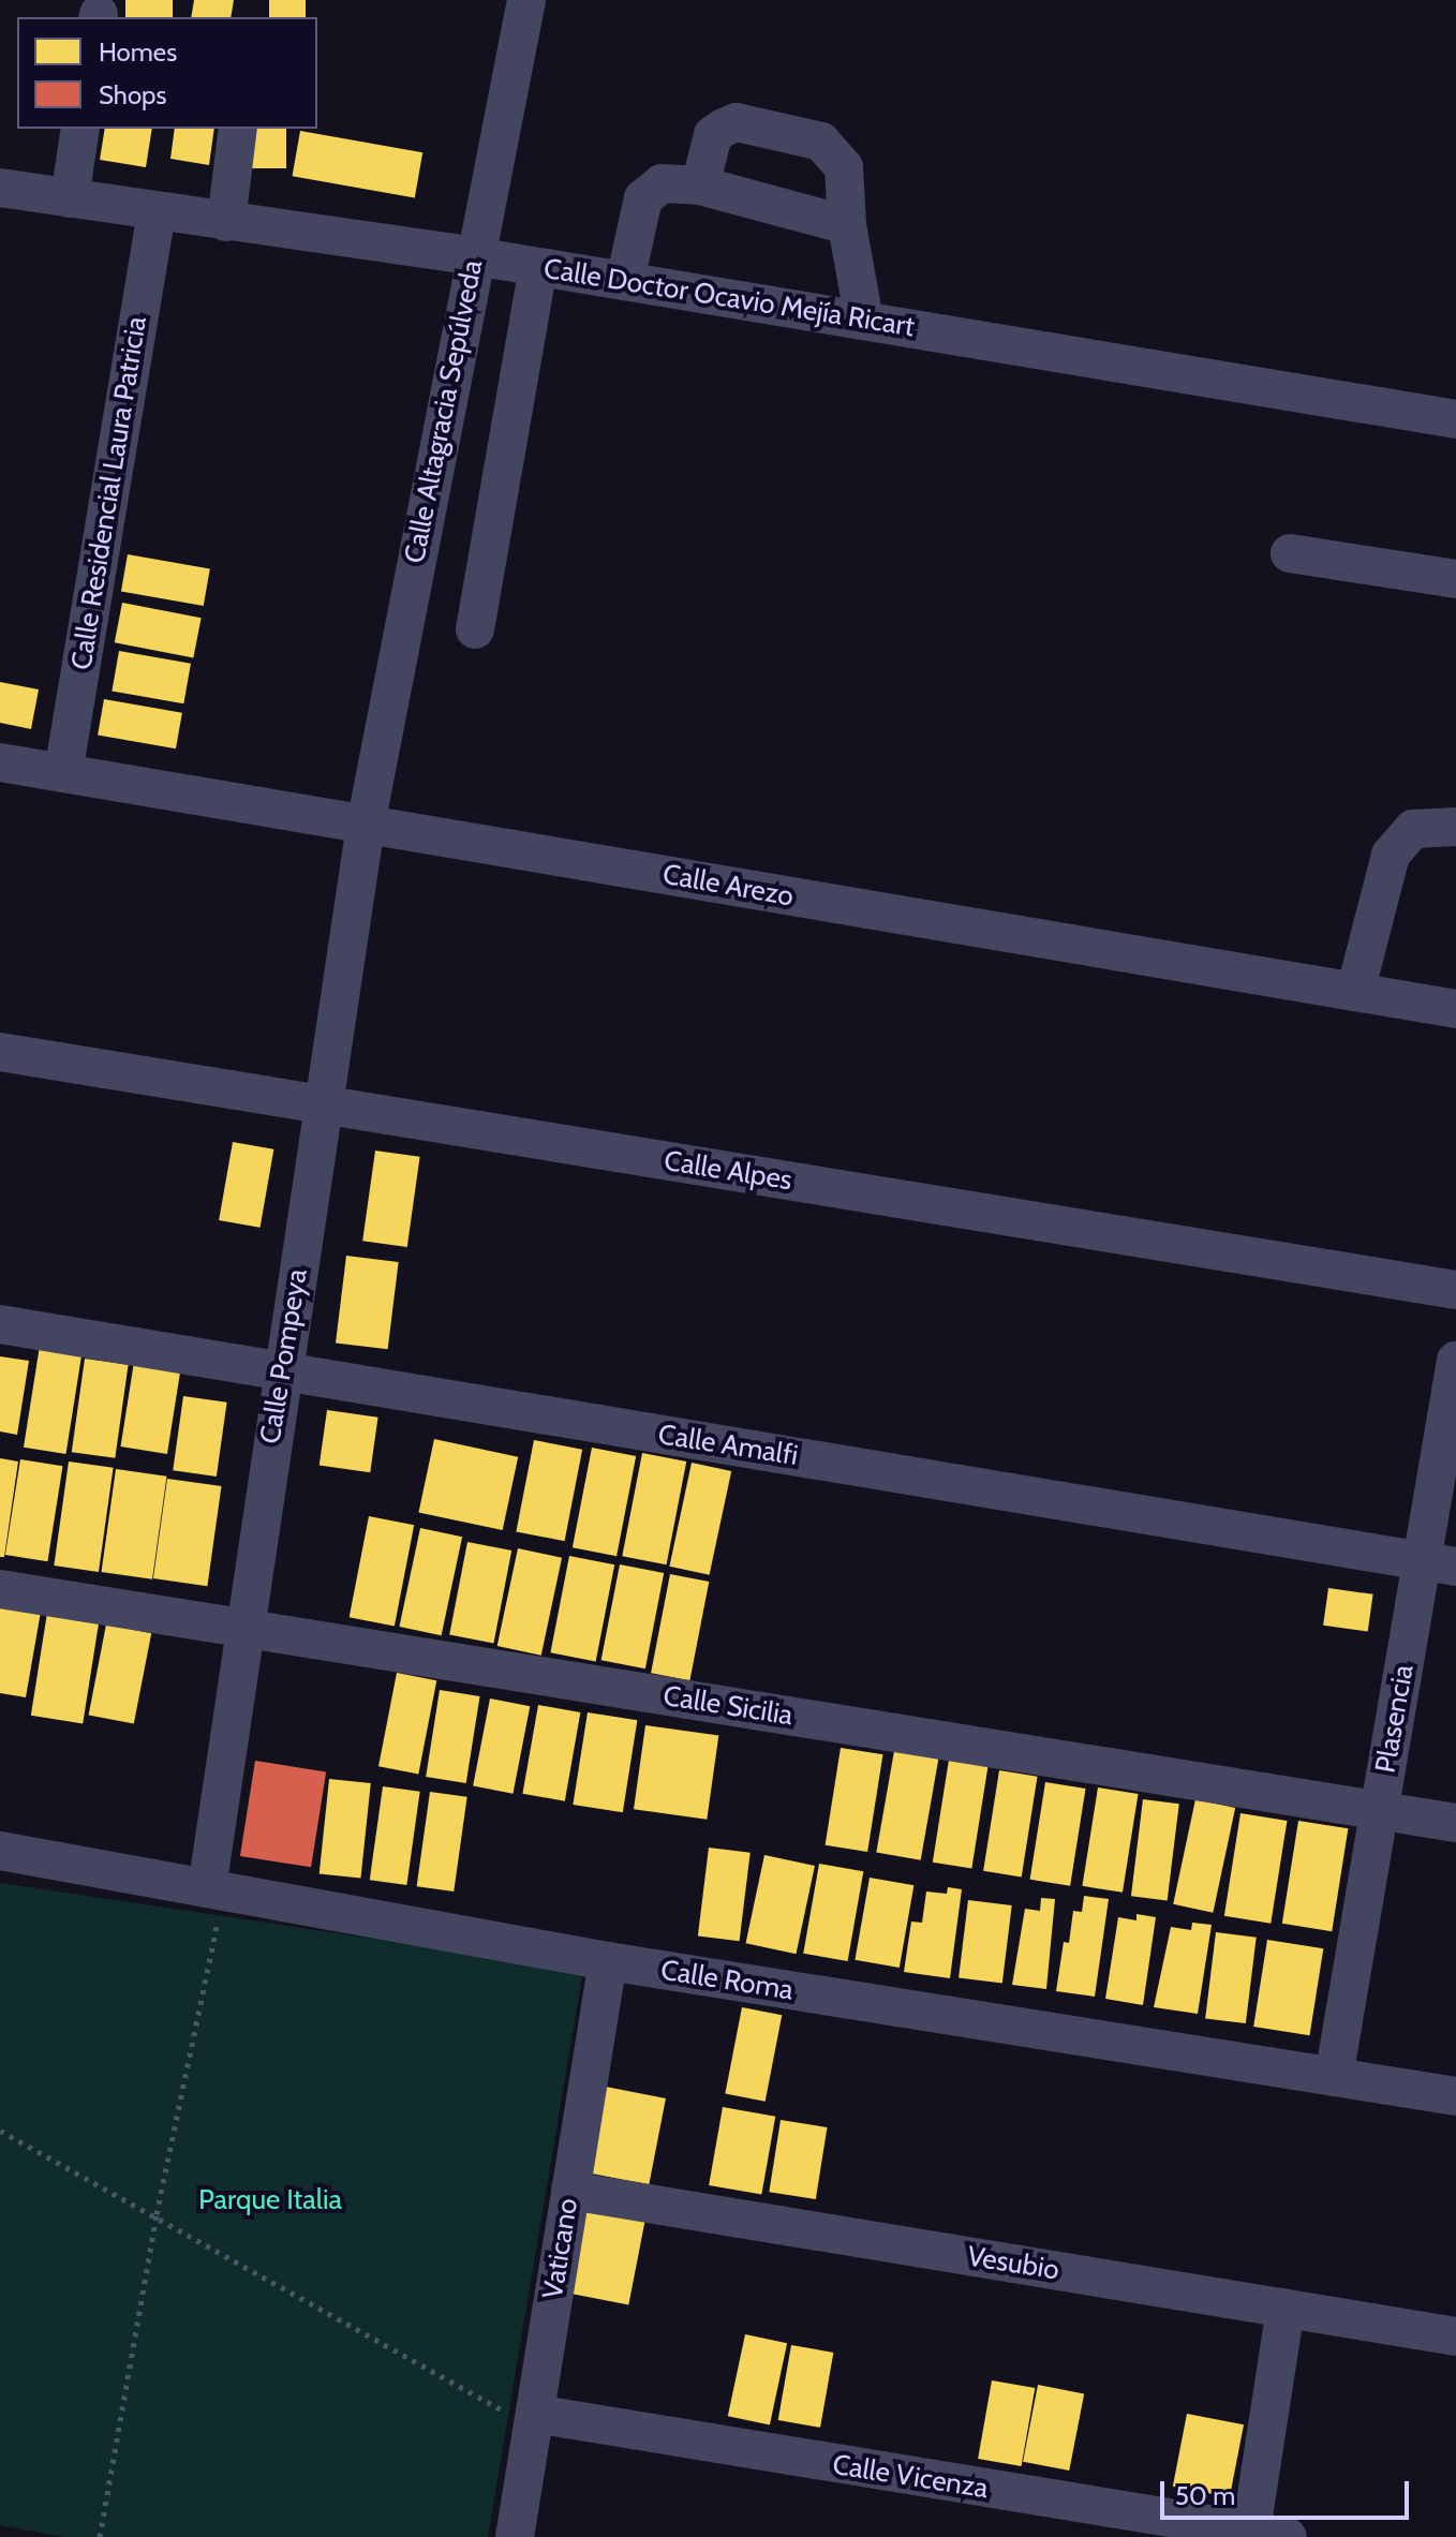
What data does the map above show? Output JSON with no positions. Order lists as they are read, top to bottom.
{
  "streets": {
    "street": [
      "Calle Doctor Ocavio Mejía Ricart",
      "Calle Altagracia Sepúlveda",
      "Calle Residencial Laura Patricia",
      "Calle Arezo",
      "Calle Alpes",
      "Calle Pompeya",
      "Calle Amalfi",
      "Calle Sicilia",
      "Plasencia",
      "Calle Roma",
      "Vaticano",
      "Vesubio",
      "Calle Vicenza"
    ]
  },
  "crossings": [
    ["Calle Doctor Ocavio Mejía Ricart", "Calle Altagracia Sepúlveda"],
    ["Calle Doctor Ocavio Mejía Ricart", "Calle Residencial Laura Patricia"],
    ["Calle Altagracia Sepúlveda", "Calle Arezo"],
    ["Calle Altagracia Sepúlveda", "Calle Pompeya"],
    ["Calle Residencial Laura Patricia", "Calle Arezo"],
    ["Calle Arezo", "Calle Pompeya"],
    ["Calle Alpes", "Calle Pompeya"],
    ["Calle Pompeya", "Calle Amalfi"],
    ["Calle Pompeya", "Calle Sicilia"],
    ["Calle Pompeya", "Calle Roma"],
    ["Calle Amalfi", "Plasencia"],
    ["Calle Sicilia", "Plasencia"],
    ["Plasencia", "Calle Roma"],
    ["Calle Roma", "Vaticano"],
    ["Vaticano", "Vesubio"],
    ["Vaticano", "Calle Vicenza"]
  ],
  "parks": ["Parque Italia"],
  "legend": ["Homes", "Shops"],
  "scale_bar": "50 m"
}
